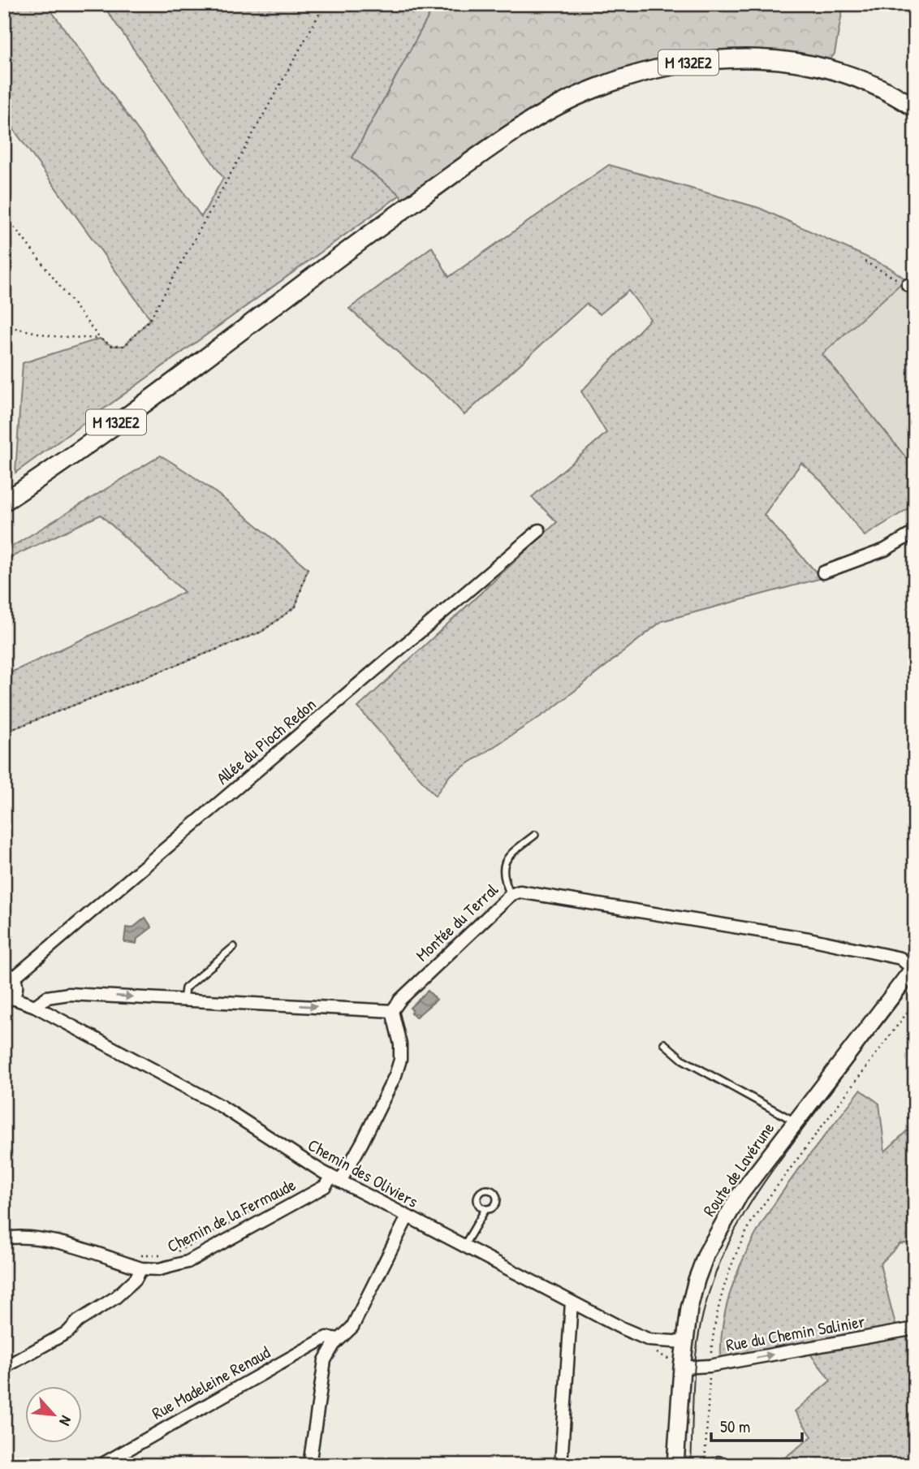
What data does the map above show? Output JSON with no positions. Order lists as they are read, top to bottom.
{
  "streets": {
    "main road": ["M 132E2", "Route de Lavérune"],
    "street": [
      "Allée du Pioch Redon",
      "Montée du Terral",
      "Chemin des Oliviers",
      "Chemin de la Fermaude",
      "Rue du Chemin Salinier",
      "Rue Madeleine Renaud"
    ]
  },
  "crossings": [
    ["Allée du Pioch Redon", "Chemin des Oliviers"],
    ["Montée du Terral", "Route de Lavérune"],
    ["Route de Lavérune", "Chemin des Oliviers"],
    ["Route de Lavérune", "Rue du Chemin Salinier"],
    ["Chemin des Oliviers", "Chemin de la Fermaude"]
  ],
  "one_way": ["Rue du Chemin Salinier"],
  "scale_bar": "50 m",
  "north": "bottom right"
}
